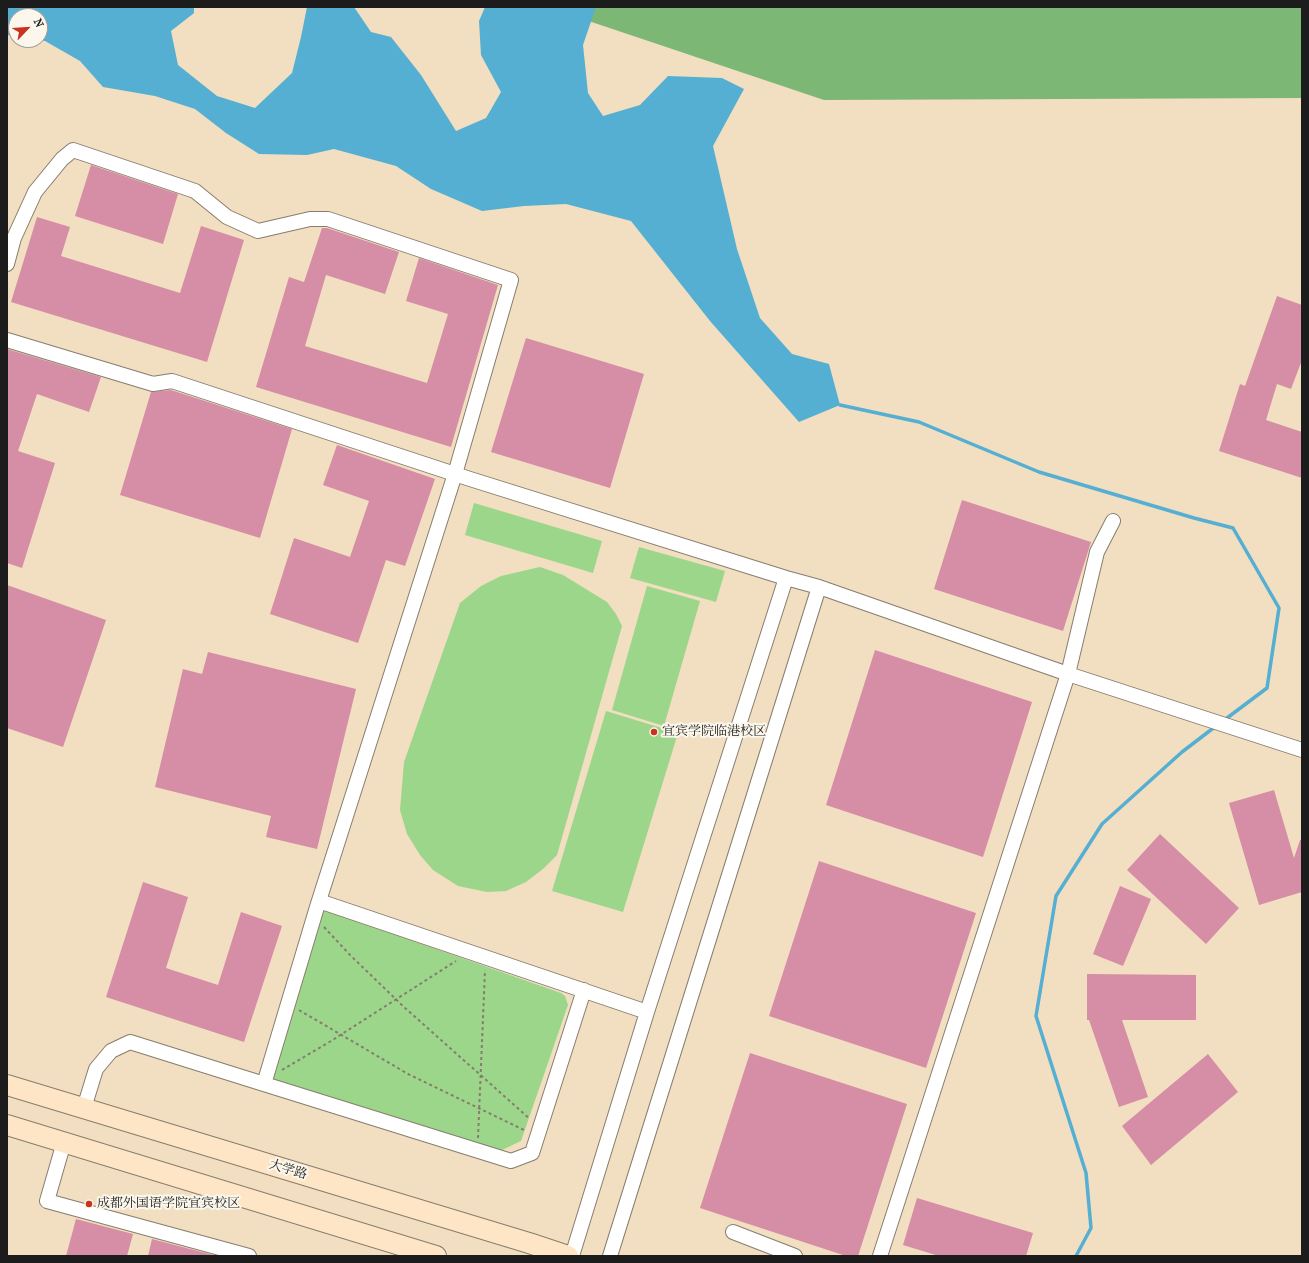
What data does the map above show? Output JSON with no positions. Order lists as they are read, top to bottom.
{
  "streets": {
    "main road": ["大学路"]
  },
  "places": ["宜宾学院临港校区", "成都外国语学院宜宾校区"],
  "north": "top right"
}
